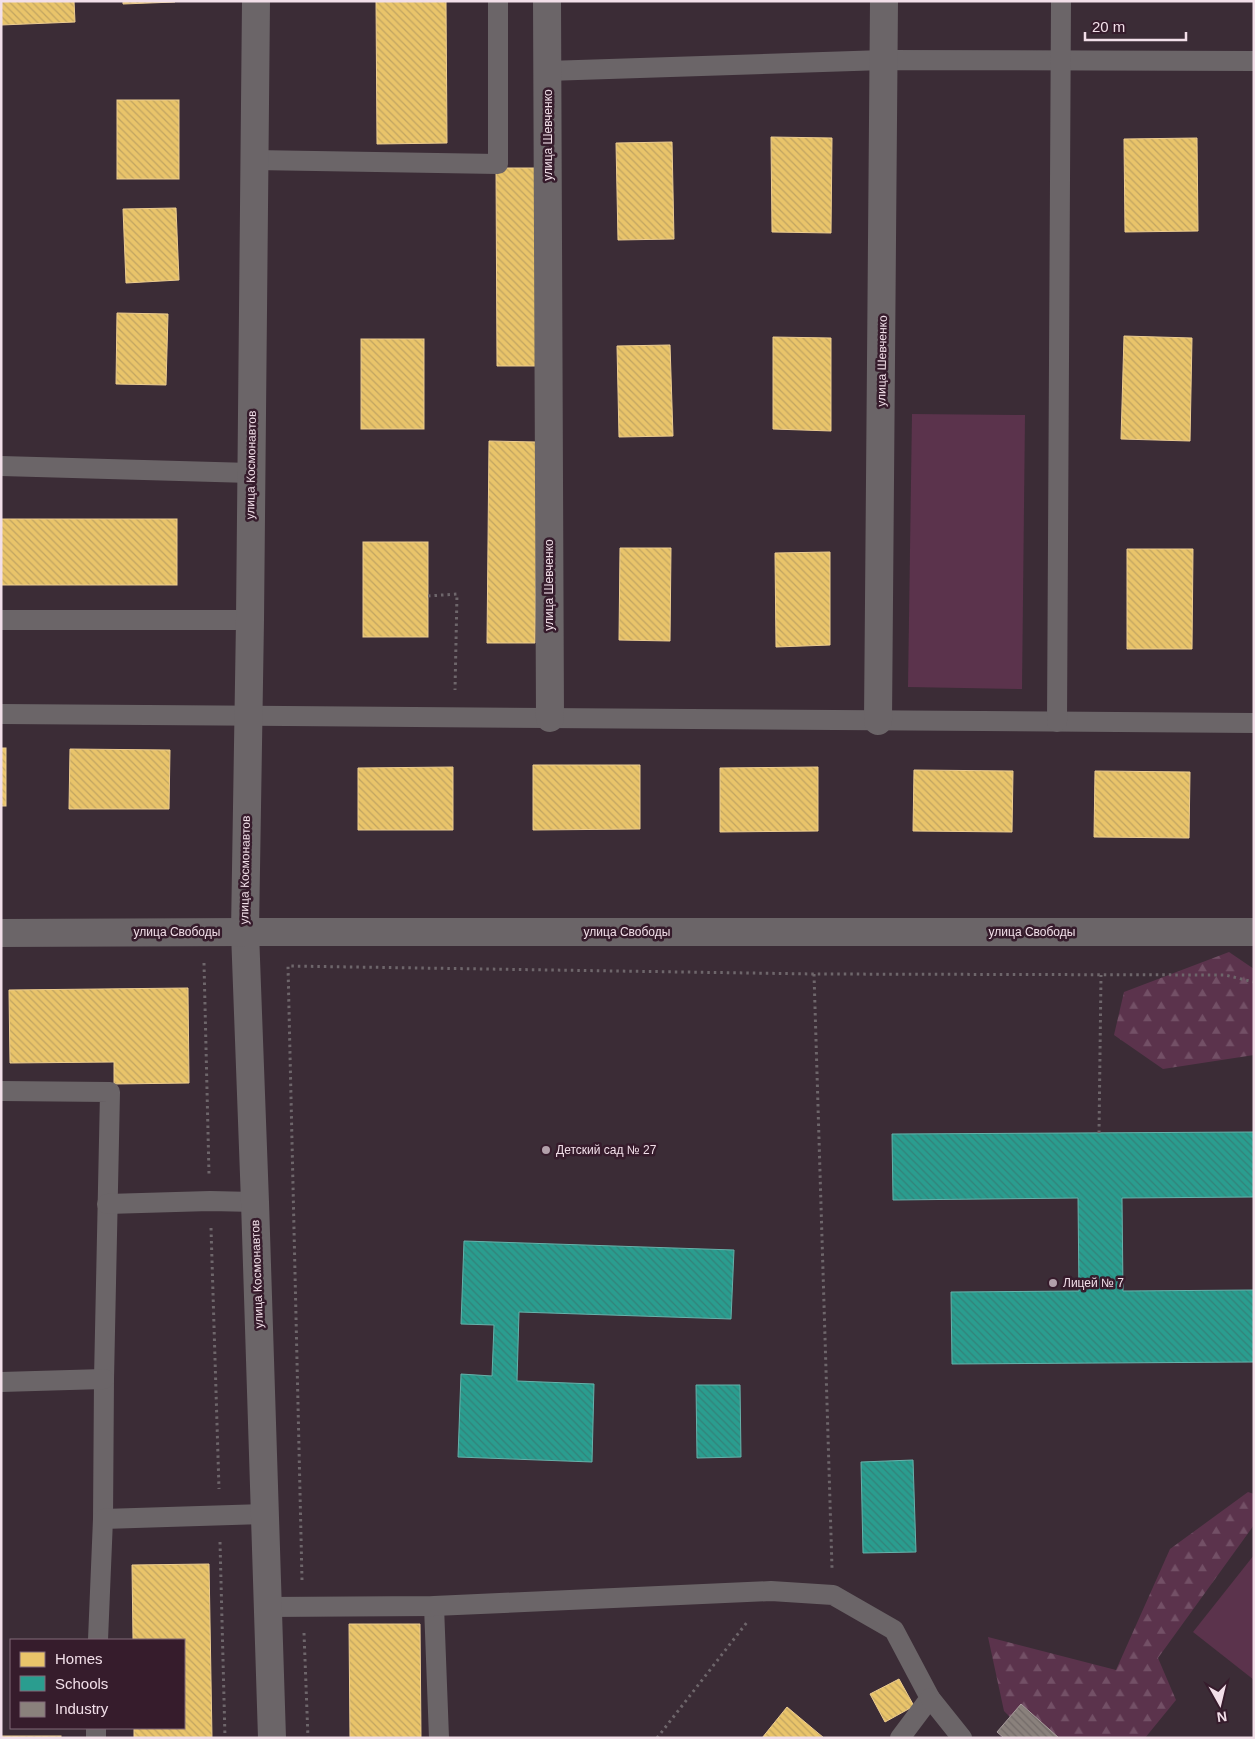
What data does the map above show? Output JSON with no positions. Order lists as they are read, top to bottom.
{
  "streets": {
    "street": ["улица Шевченко", "улица Космонавтов", "улица Свободы"]
  },
  "crossings": [
    ["улица Космонавтов", "улица Свободы"]
  ],
  "places": ["Детский сад № 27", "Лицей № 7"],
  "legend": ["Homes", "Schools", "Industry"],
  "scale_bar": "20 m",
  "north": "bottom"
}
